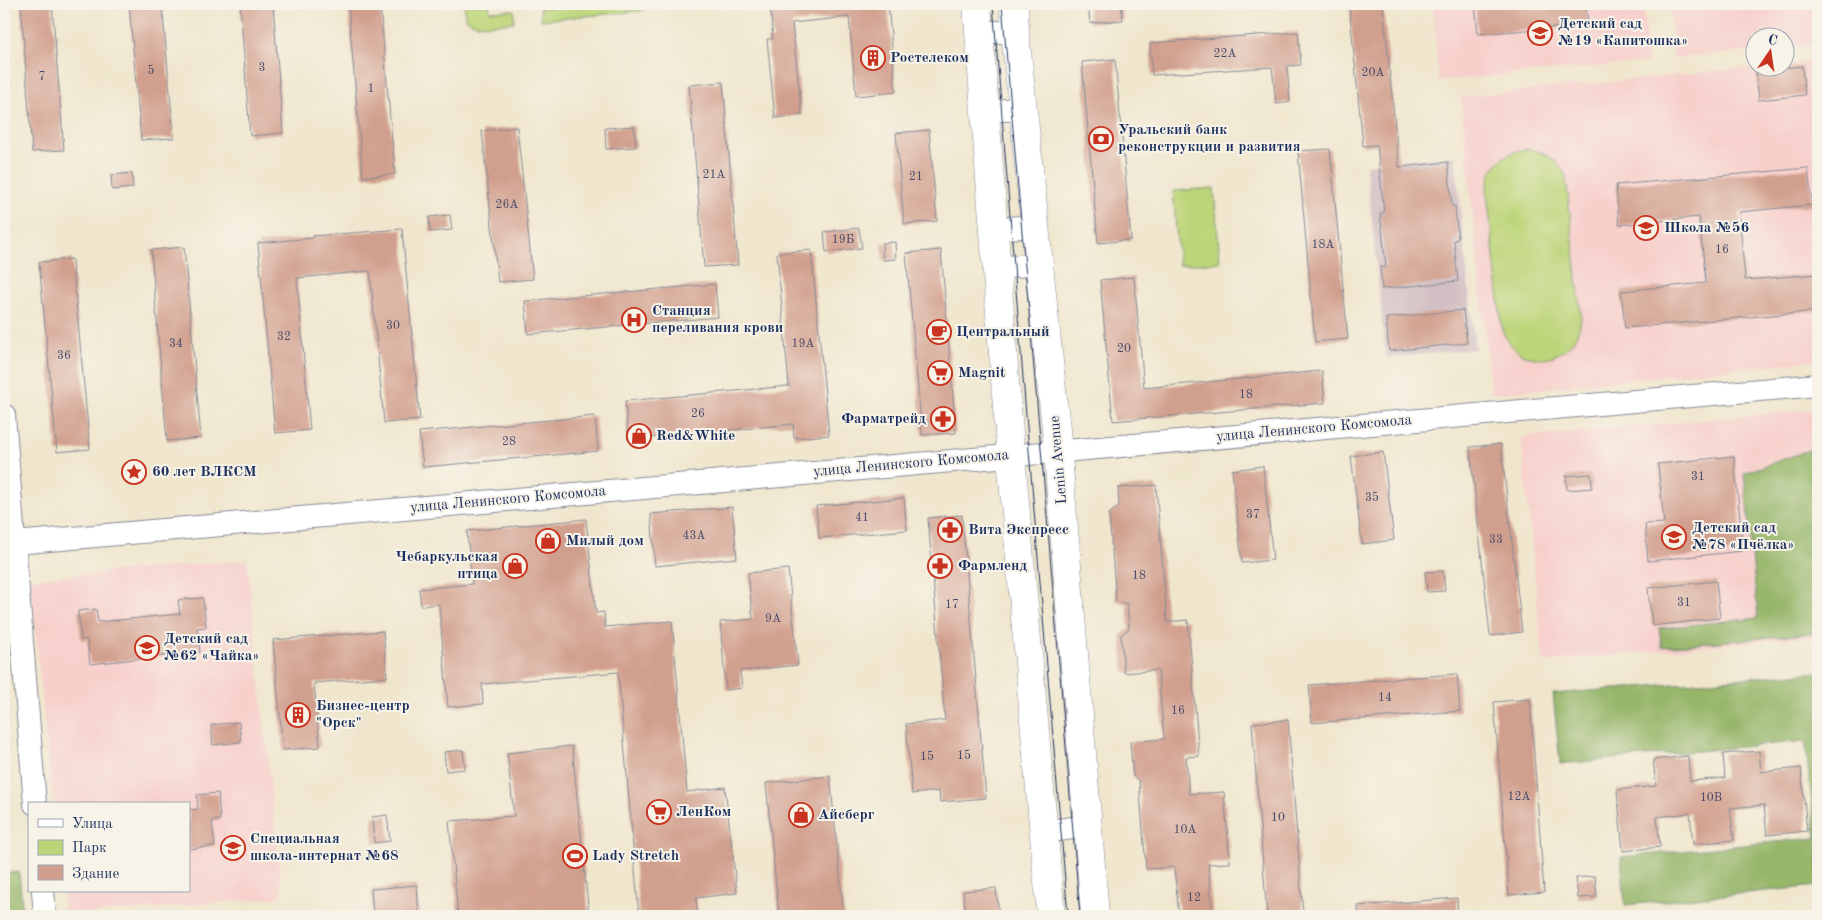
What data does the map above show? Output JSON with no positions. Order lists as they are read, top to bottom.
{
  "streets": {
    "main road": ["Lenin Avenue"],
    "street": ["улица Ленинского Комсомола"]
  },
  "crossings": [
    ["улица Ленинского Комсомола", "Lenin Avenue"]
  ],
  "places": {
    "school or university": [
      "Детский сад №19 «Капитошка»",
      "Школа №56",
      "Детский сад №78 «Пчёлка»",
      "Детский сад №62 «Чайка»",
      "Специальная школа-интернат №68"
    ],
    "building": ["Ростелеком", "Бизнес-центр \"Орск\""],
    "bank": ["Уральский банк реконструкции и развития"],
    "hospital": ["Станция переливания крови"],
    "cafe": ["Центральный"],
    "supermarket": ["Magnit", "ЛенКом"],
    "pharmacy": ["Фарматрейд", "Вита Экспресс", "Фармленд"],
    "shop": [
      "Red&White",
      "Милый дом",
      "Чебаркульская птица",
      "Айсберг"
    ],
    "place": ["60 лет ВЛКСМ"],
    "sports": ["Lady Stretch"]
  },
  "house_numbers": [
    "22А",
    "3",
    "5",
    "20А",
    "7",
    "1",
    "21А",
    "21",
    "26А",
    "19Б",
    "18А",
    "16",
    "30",
    "32",
    "34",
    "19А",
    "20",
    "36",
    "18",
    "26",
    "28",
    "31",
    "35",
    "37",
    "41",
    "43А",
    "33",
    "18",
    "31",
    "17",
    "9А",
    "14",
    "16",
    "15",
    "15",
    "12А",
    "10В",
    "10",
    "10А",
    "12"
  ],
  "legend": ["Улица", "Парк", "Здание"],
  "north": "top"
}
